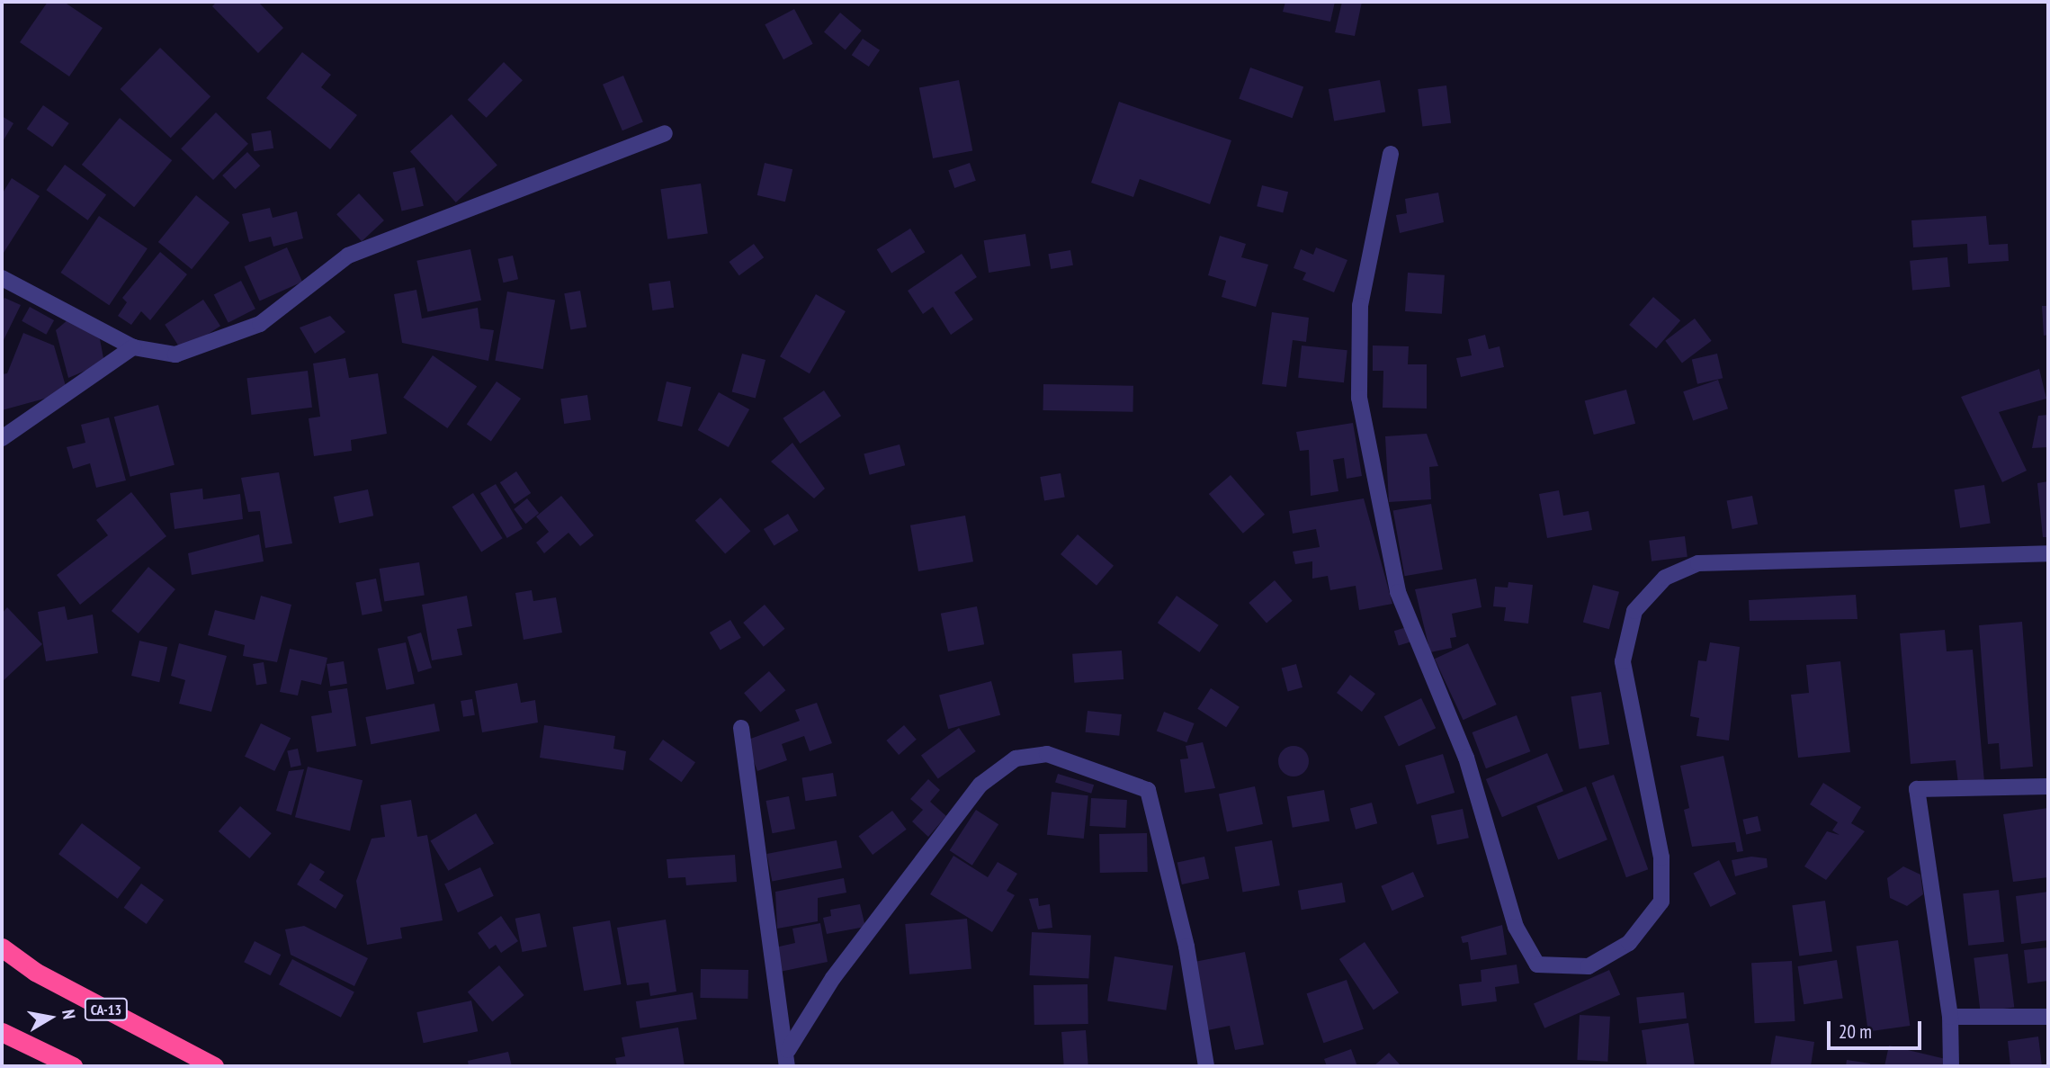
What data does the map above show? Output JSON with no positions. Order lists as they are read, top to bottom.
{
  "streets": {
    "highway": ["CA-13"]
  },
  "scale_bar": "20 m",
  "north": "right"
}
